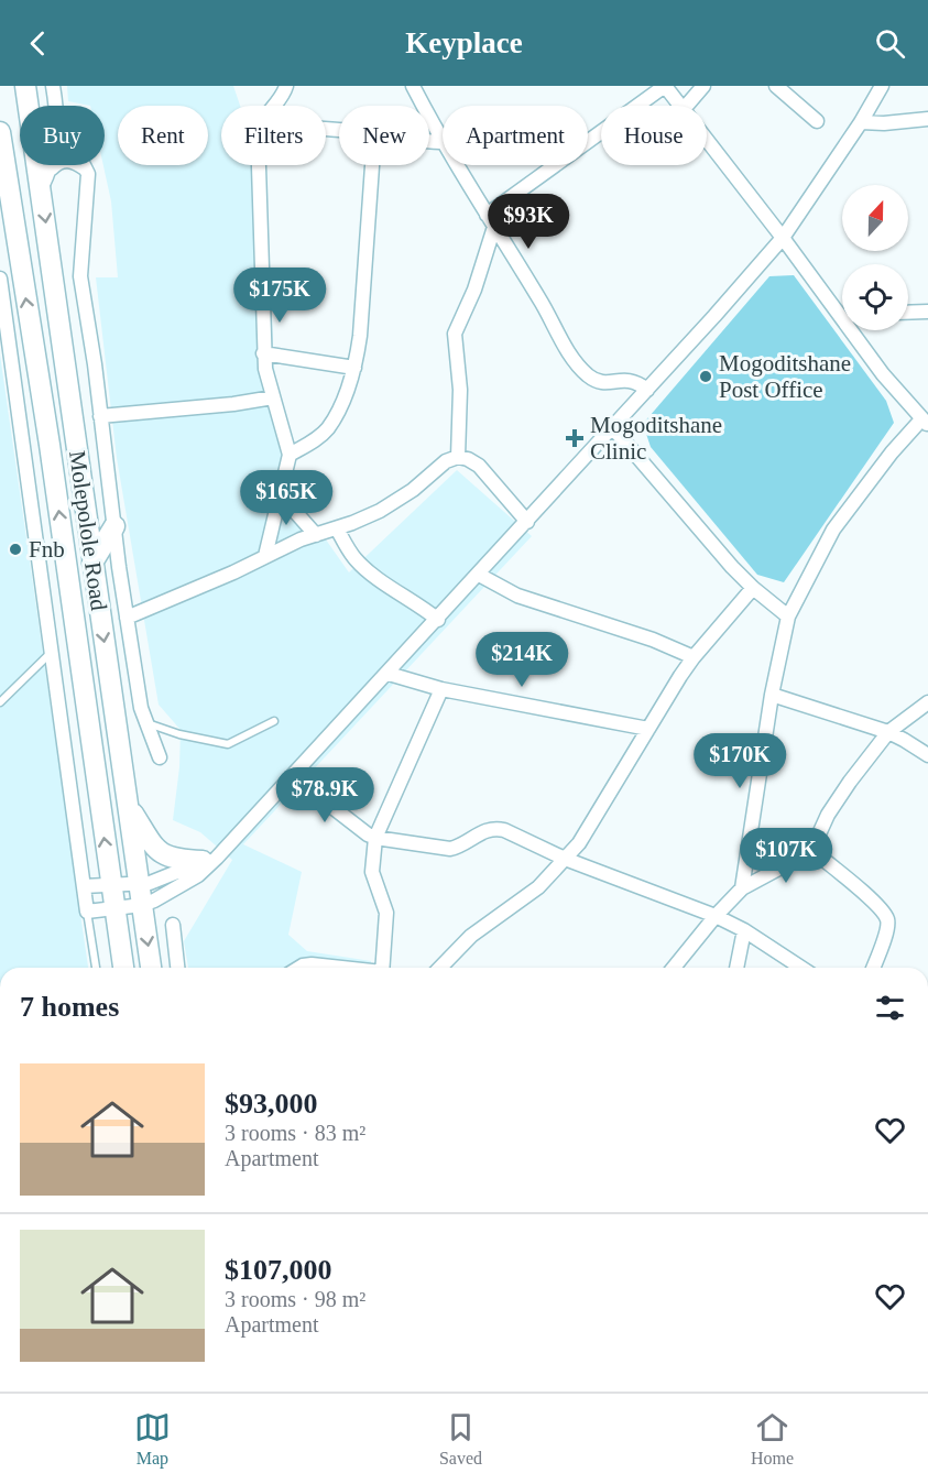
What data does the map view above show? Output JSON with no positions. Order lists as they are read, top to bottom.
{
  "streets": {
    "main road": ["Molepolole Road"]
  },
  "places": {
    "other": ["Mogoditshane Post Office", "Fnb"],
    "health": ["Mogoditshane Clinic"]
  },
  "north": "top",
  "page": {
    "header": "Keyplace",
    "chip": [
      "Buy",
      "Rent",
      "Filters",
      "New",
      "Apartment",
      "House"
    ],
    "price": [
      "$93K",
      "$175K",
      "$165K",
      "$214K",
      "$170K",
      "$78.9K",
      "$107K"
    ],
    "heading": "7 homes",
    "list": [
      {
        "name": "$93,000",
        "note": "3 rooms · 83 m² · Apartment"
      },
      {
        "name": "$107,000",
        "note": "3 rooms · 98 m² · Apartment"
      }
    ],
    "tabs": ["Map", "Saved", "Home"]
  }
}
